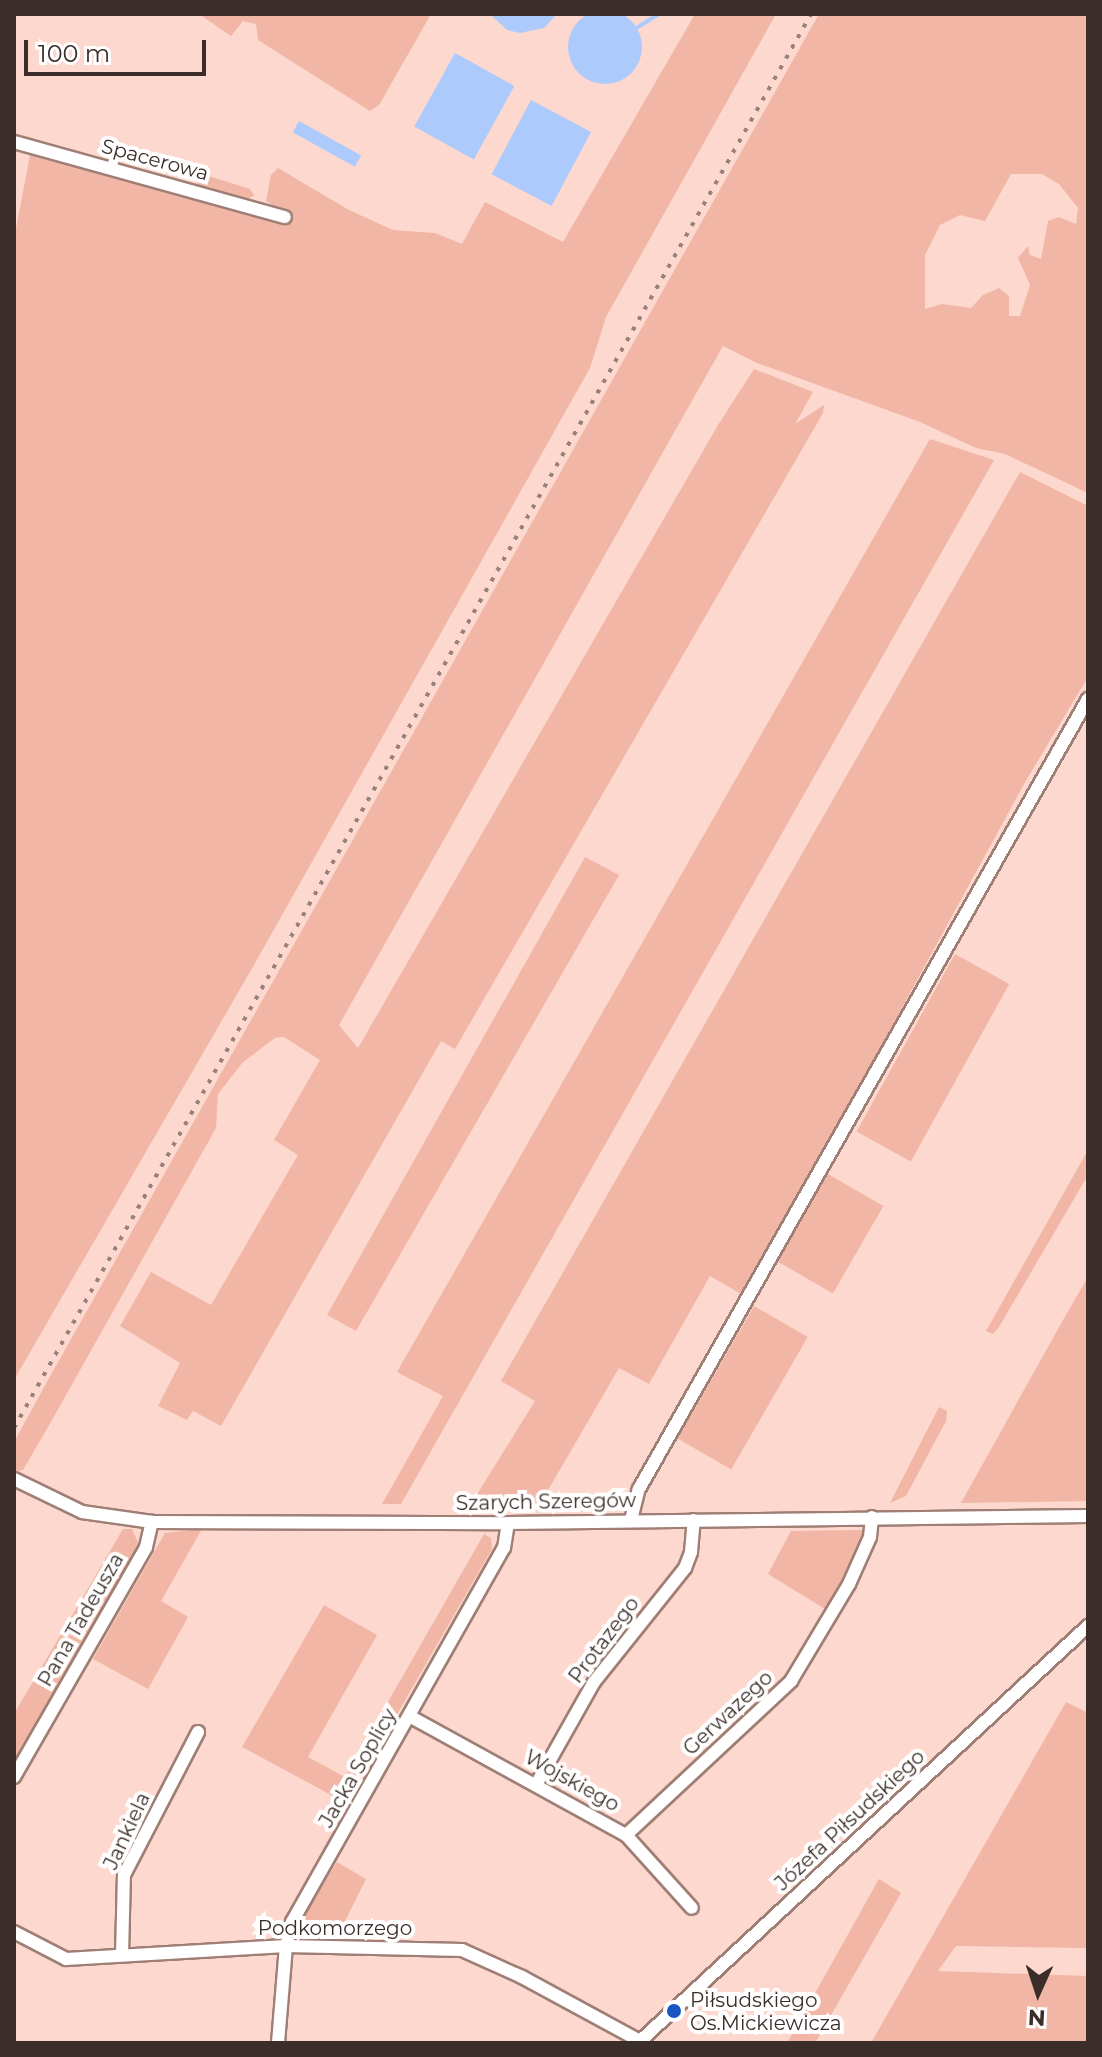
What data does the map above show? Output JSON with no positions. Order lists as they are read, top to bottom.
{
  "streets": {
    "street": [
      "Spacerowa",
      "Szarych Szeregów",
      "Pana Tadeusza",
      "Protazego",
      "Gerwazego",
      "Jacka Soplicy",
      "Wojskiego",
      "Józefa Piłsudskiego",
      "Jankiela",
      "Podkomorzego"
    ]
  },
  "crossings": [
    ["Szarych Szeregów", "Pana Tadeusza"],
    ["Szarych Szeregów", "Protazego"],
    ["Szarych Szeregów", "Gerwazego"],
    ["Szarych Szeregów", "Jacka Soplicy"],
    ["Protazego", "Wojskiego"],
    ["Gerwazego", "Wojskiego"],
    ["Jacka Soplicy", "Wojskiego"],
    ["Jacka Soplicy", "Podkomorzego"],
    ["Józefa Piłsudskiego", "Podkomorzego"],
    ["Jankiela", "Podkomorzego"]
  ],
  "places": ["Piłsudskiego Os.Mickiewicza"],
  "scale_bar": "100 m",
  "north": "bottom"
}
